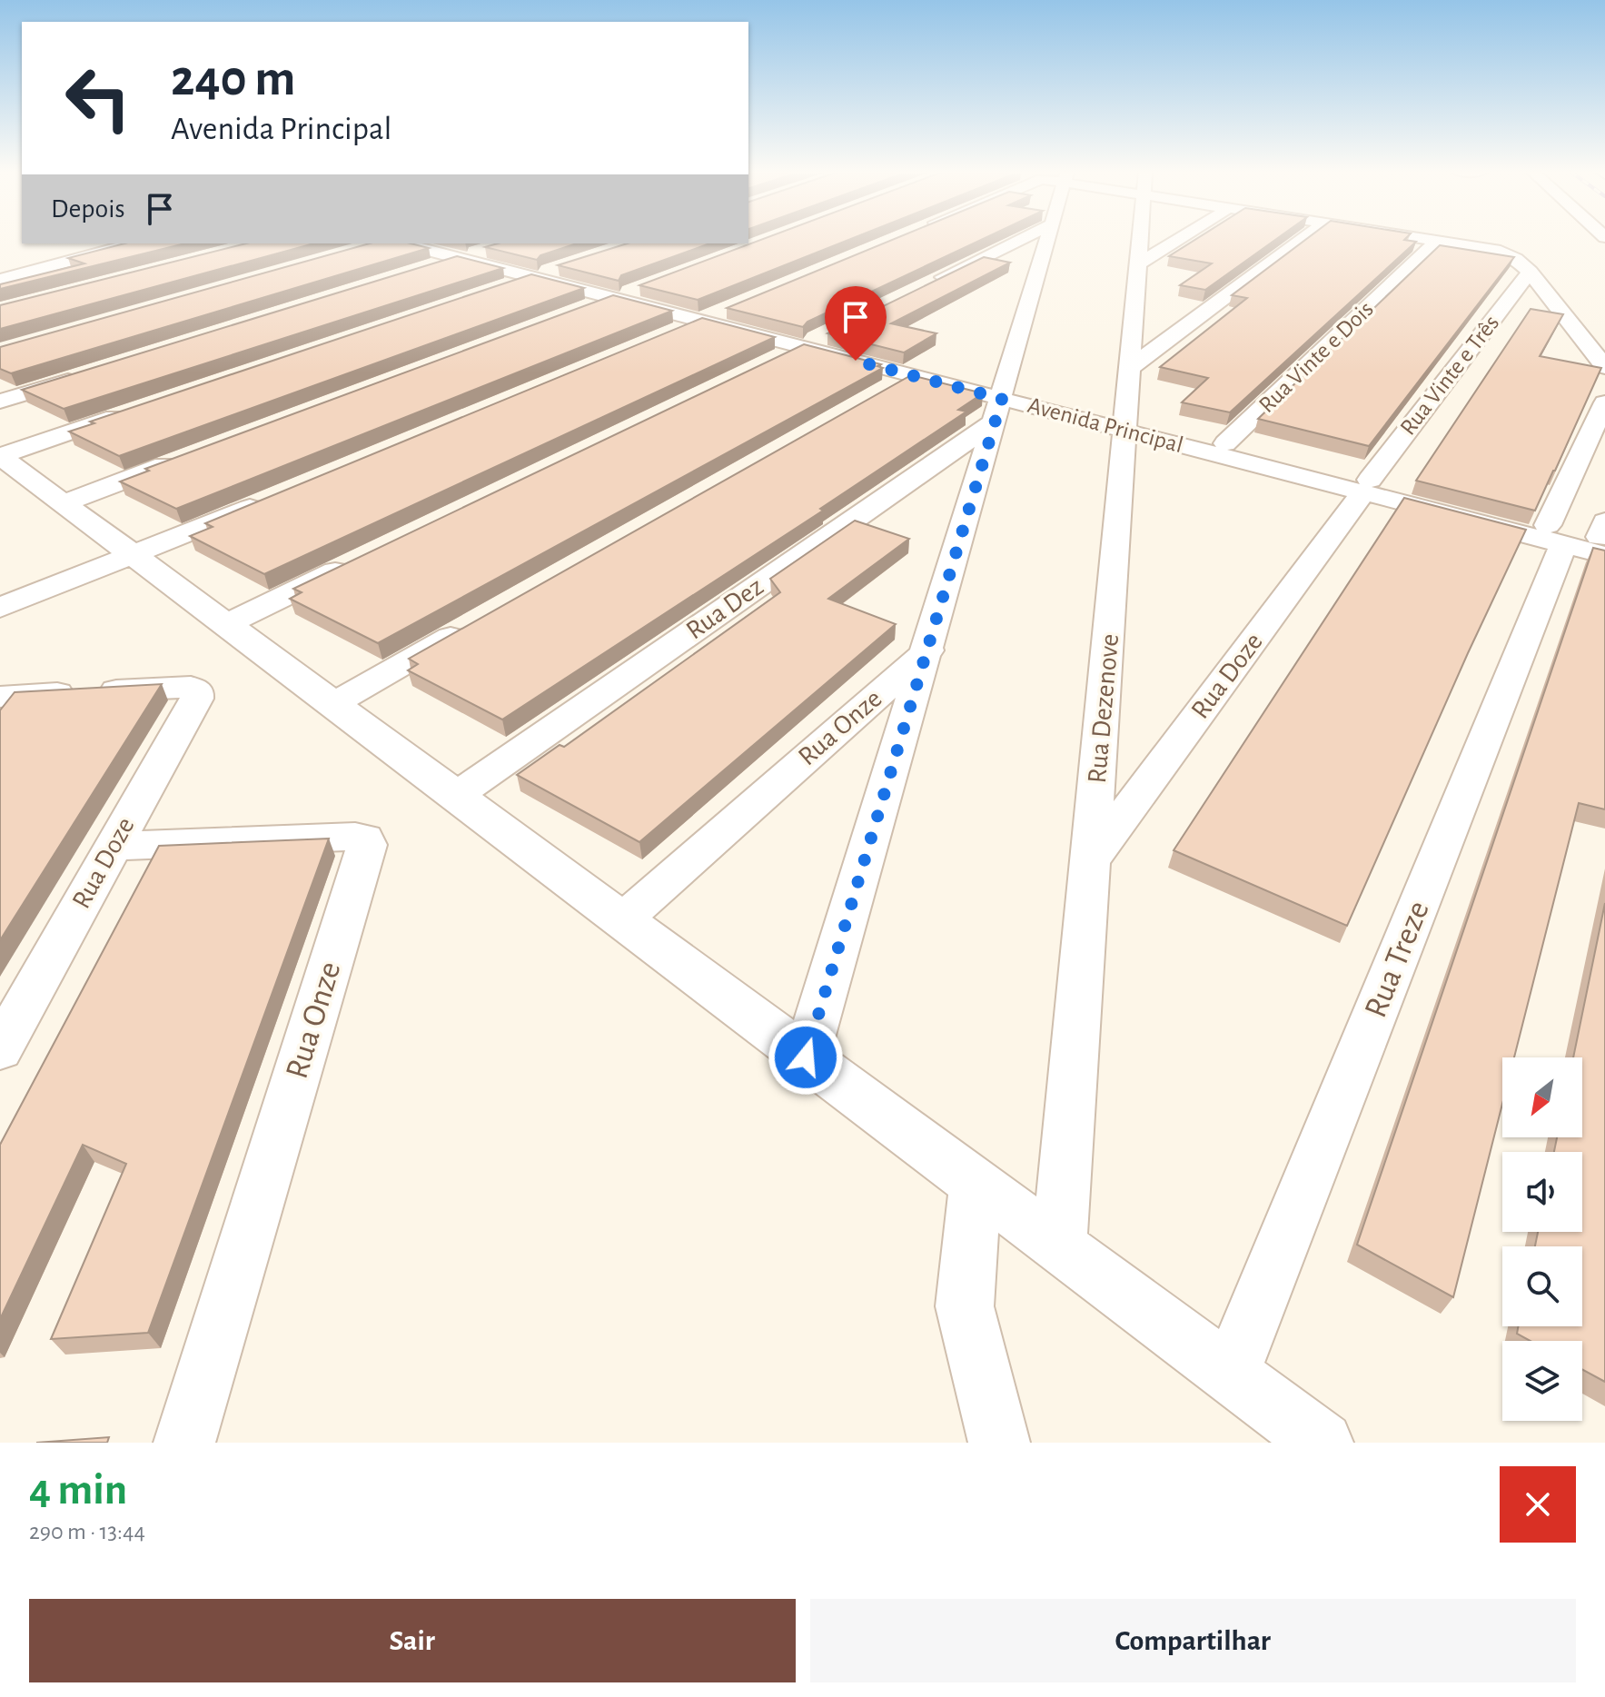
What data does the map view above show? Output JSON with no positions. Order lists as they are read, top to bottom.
{
  "streets": {
    "street": [
      "Rua Vinte e Dois",
      "Rua Vinte e Três",
      "Avenida Principal",
      "Rua Dez",
      "Rua Doze",
      "Rua Dezenove",
      "Rua Onze",
      "Rua Treze"
    ]
  },
  "crossings": [
    ["Rua Vinte e Dois", "Avenida Principal"],
    ["Rua Vinte e Três", "Avenida Principal"],
    ["Rua Vinte e Três", "Rua Doze"],
    ["Avenida Principal", "Rua Dez"],
    ["Avenida Principal", "Rua Doze"],
    ["Avenida Principal", "Rua Dezenove"],
    ["Avenida Principal", "Rua Treze"],
    ["Rua Doze", "Rua Dezenove"],
    ["Rua Doze", "Rua Onze"]
  ],
  "north": "bottom left",
  "page": {
    "turn": ["240 m", "Avenida Principal"],
    "then": "Depois",
    "heading": ["4 min", "290 m · 13:44"],
    "buttons": ["Sair", "Compartilhar"]
  }
}
